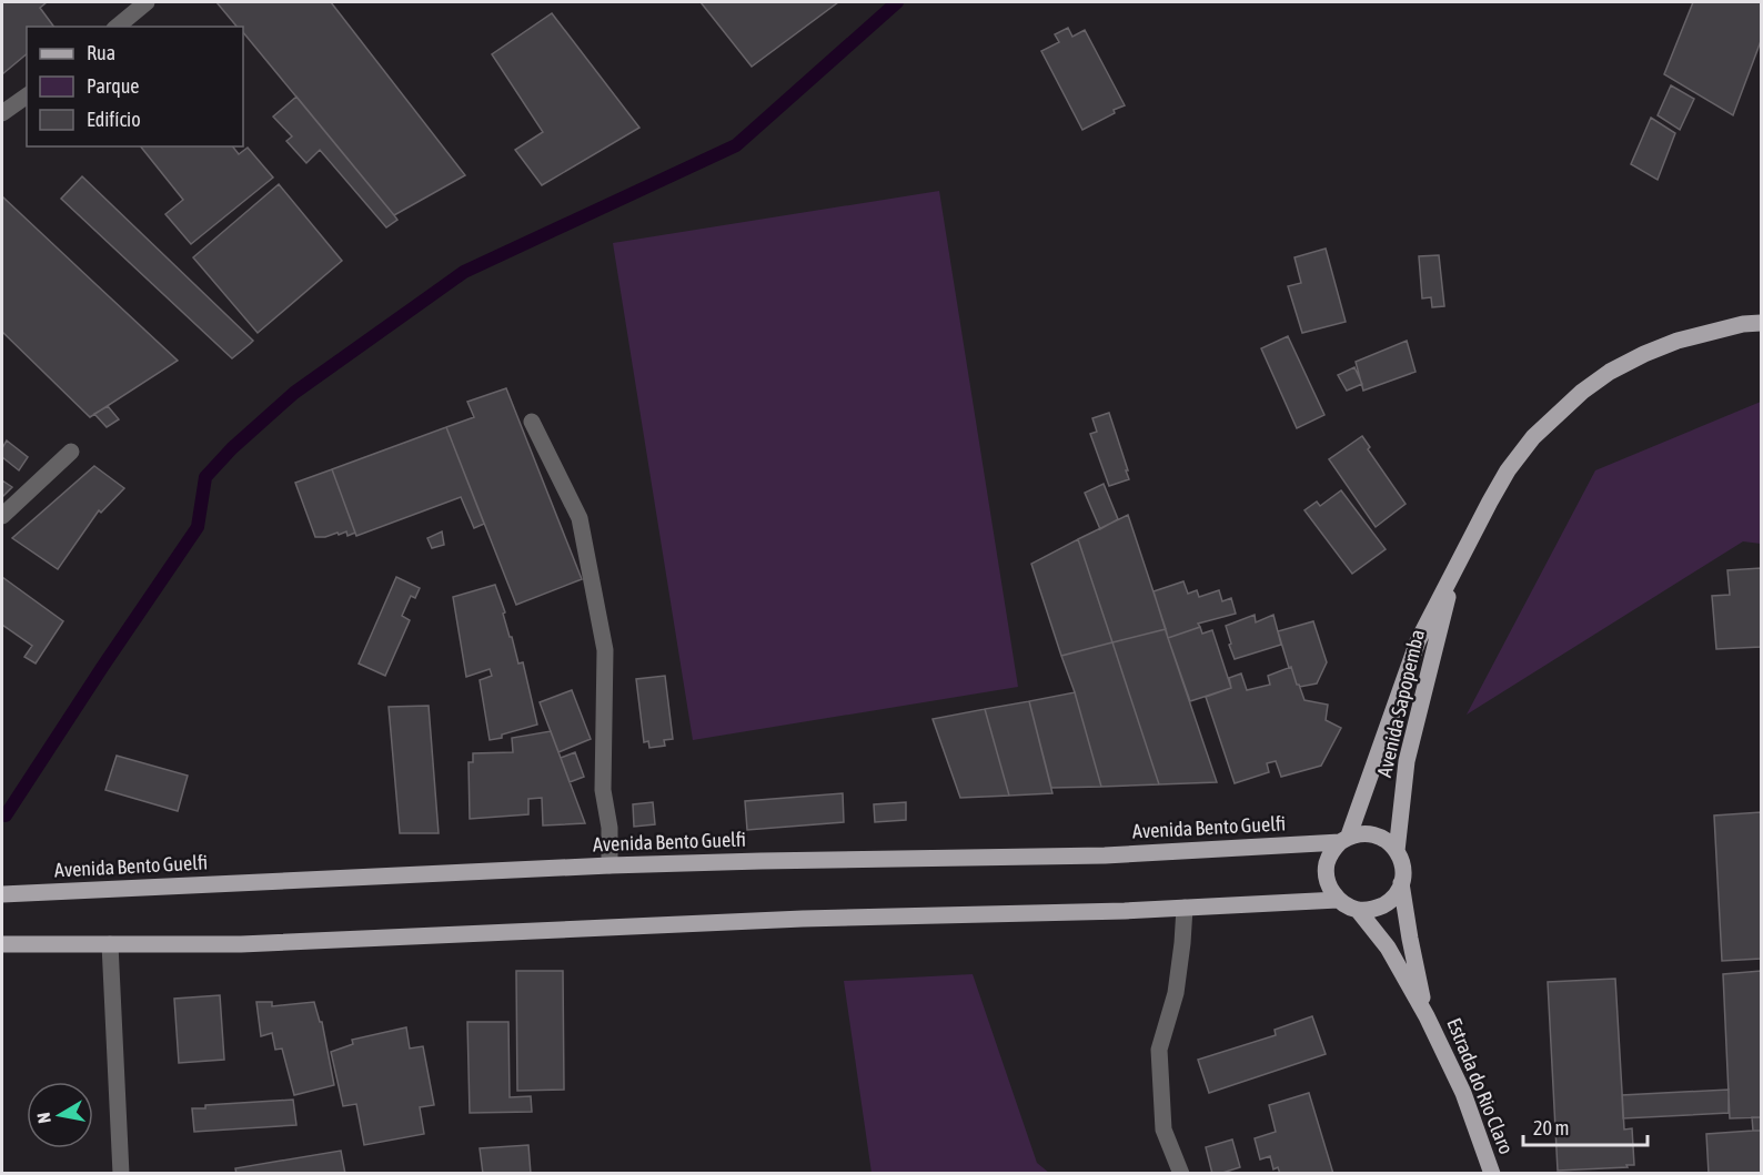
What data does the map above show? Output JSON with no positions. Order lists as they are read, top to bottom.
{
  "streets": {
    "main road": ["Avenida Sapopemba", "Avenida Bento Guelfi", "Estrada do Rio Claro"]
  },
  "crossings": [
    ["Avenida Sapopemba", "Avenida Bento Guelfi"],
    ["Avenida Sapopemba", "Estrada do Rio Claro"],
    ["Avenida Bento Guelfi", "Estrada do Rio Claro"]
  ],
  "legend": ["Rua", "Parque", "Edifício"],
  "scale_bar": "20 m",
  "north": "left"
}
